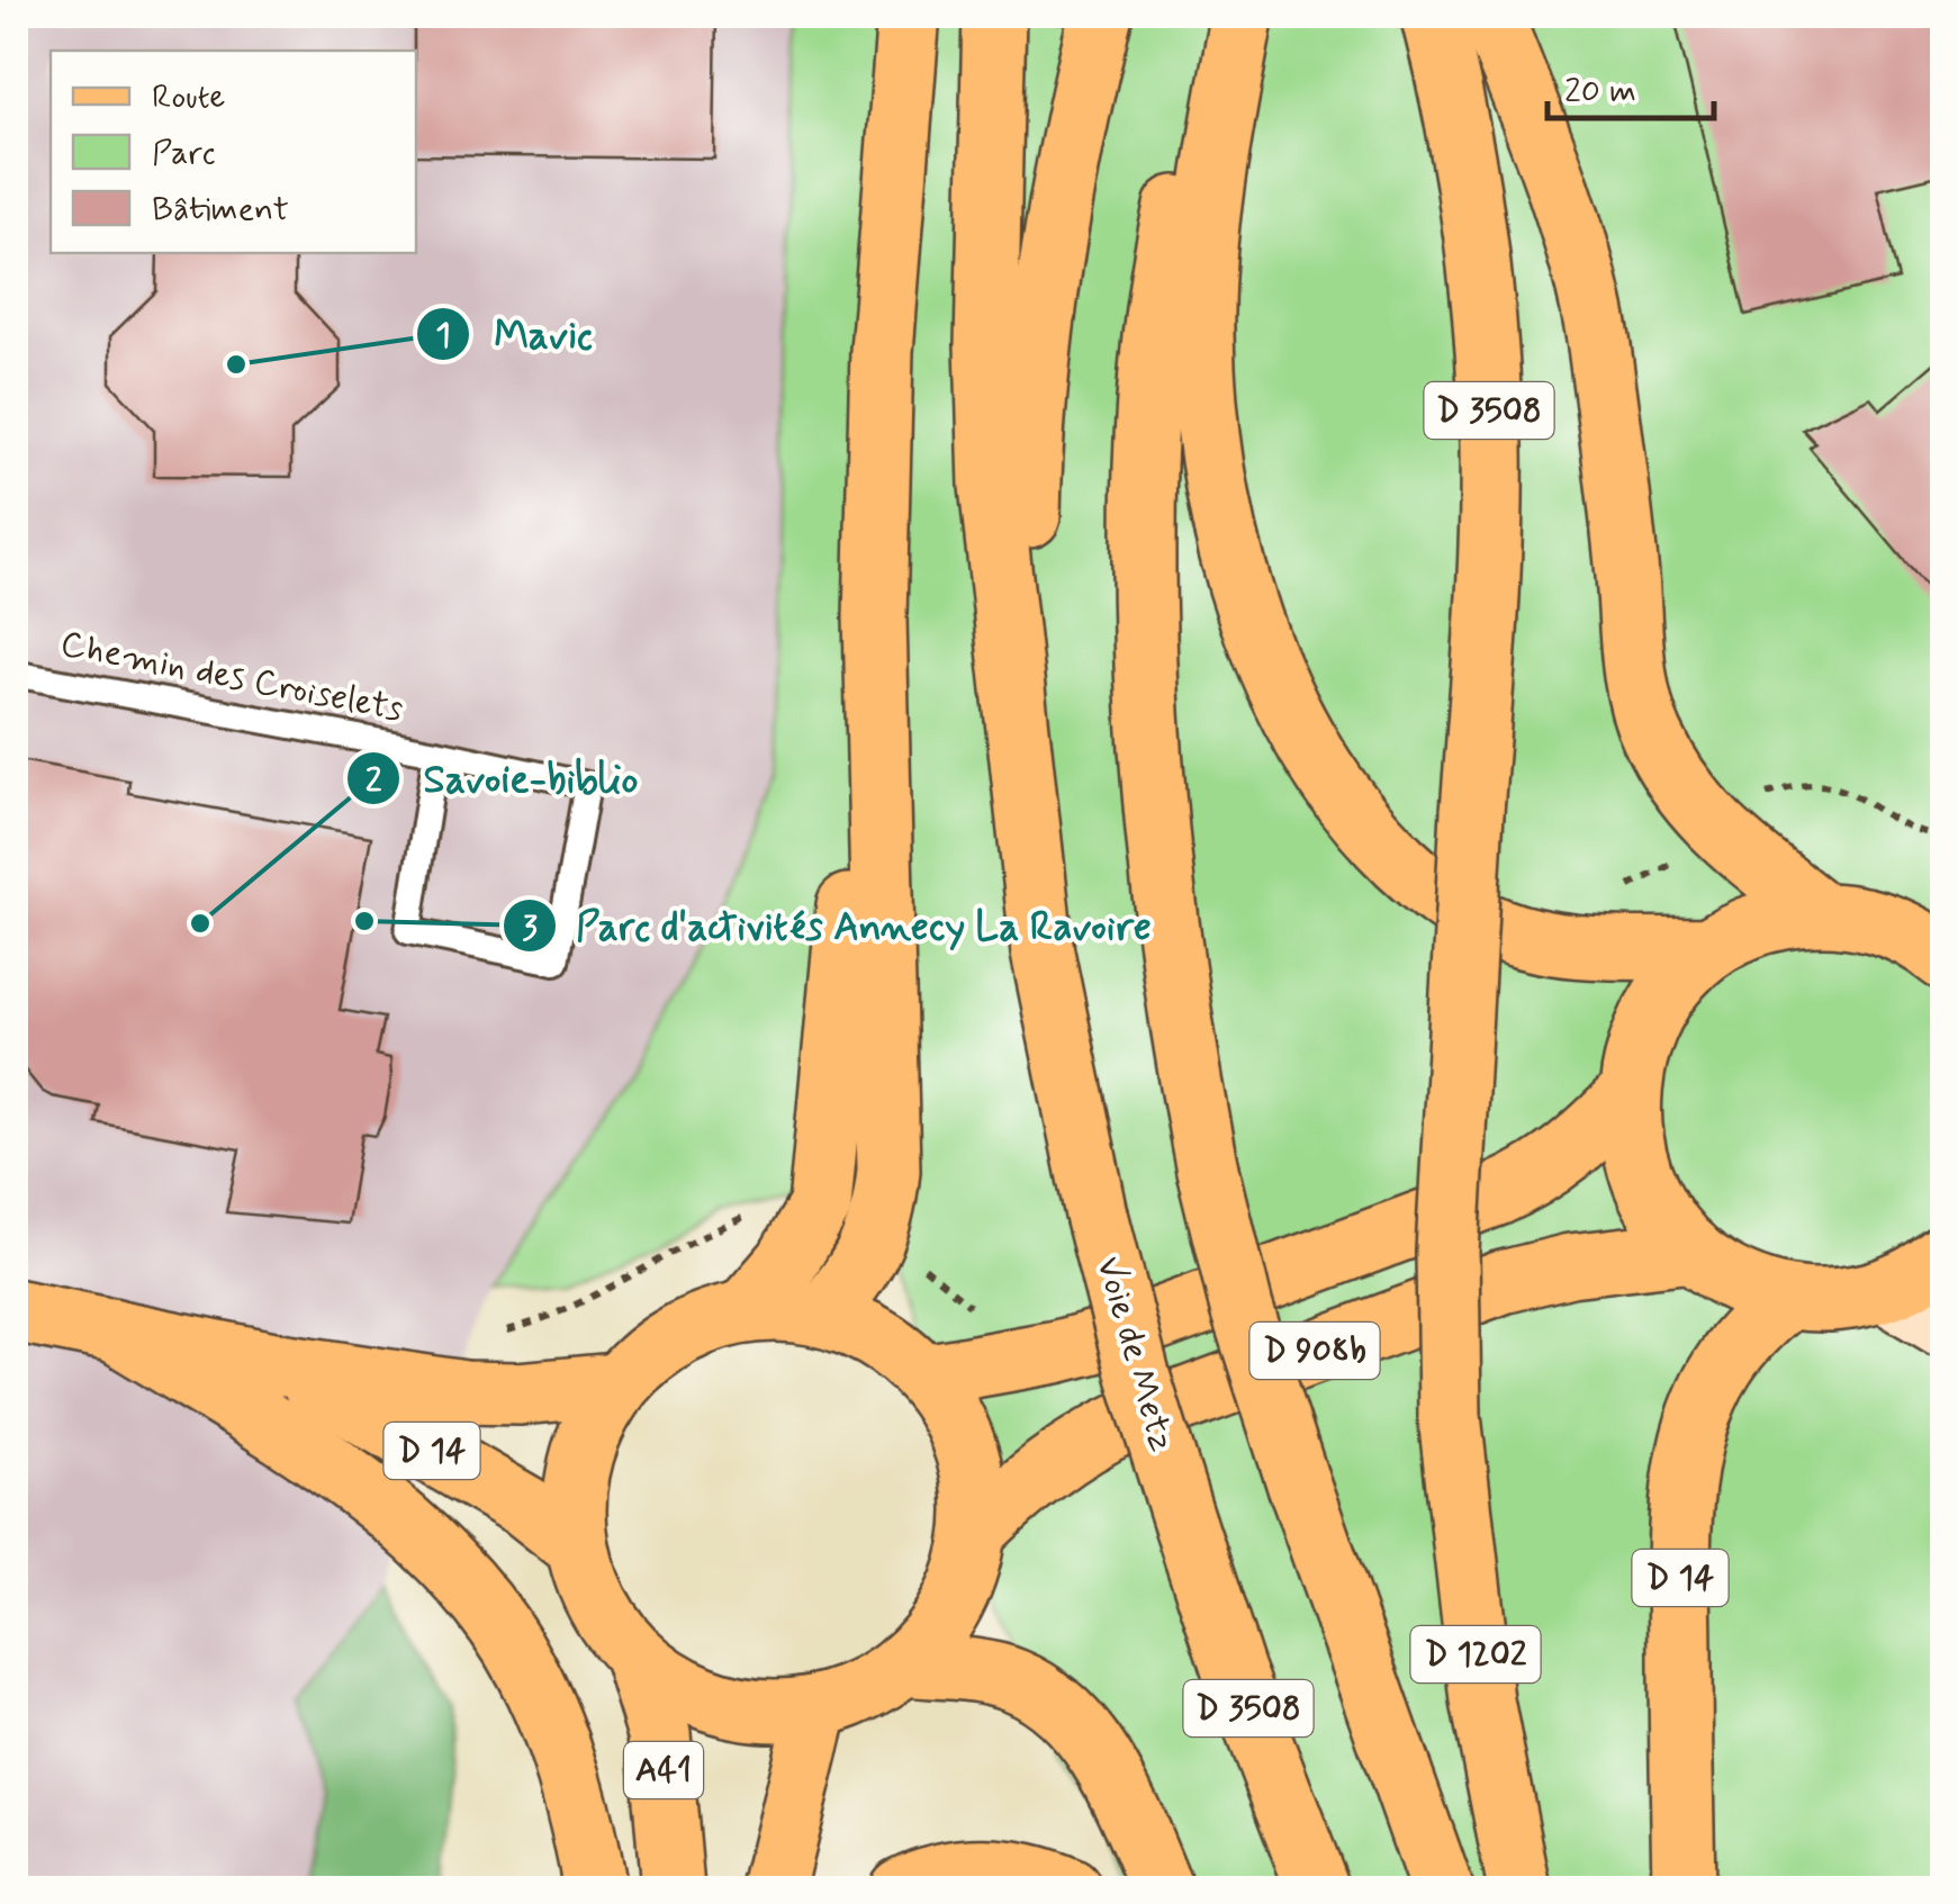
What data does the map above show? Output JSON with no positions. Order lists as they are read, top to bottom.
{
  "streets": {
    "main road": [
      "D 3508",
      "D 908b",
      "Voie de Metz",
      "D 14",
      "D 1202",
      "A41"
    ],
    "lane": ["Chemin des Croiselets"]
  },
  "crossings": [
    ["D 3508", "Voie de Metz"],
    ["D 3508", "D 1202"],
    ["D 908b", "D 14"],
    ["D 908b", "A41"],
    ["D 14", "A41"]
  ],
  "places": ["Mavic", "Parc d'activités Annecy La Ravoire", "Savoie-biblio"],
  "legend": ["Route", "Parc", "Bâtiment"],
  "scale_bar": "20 m"
}
